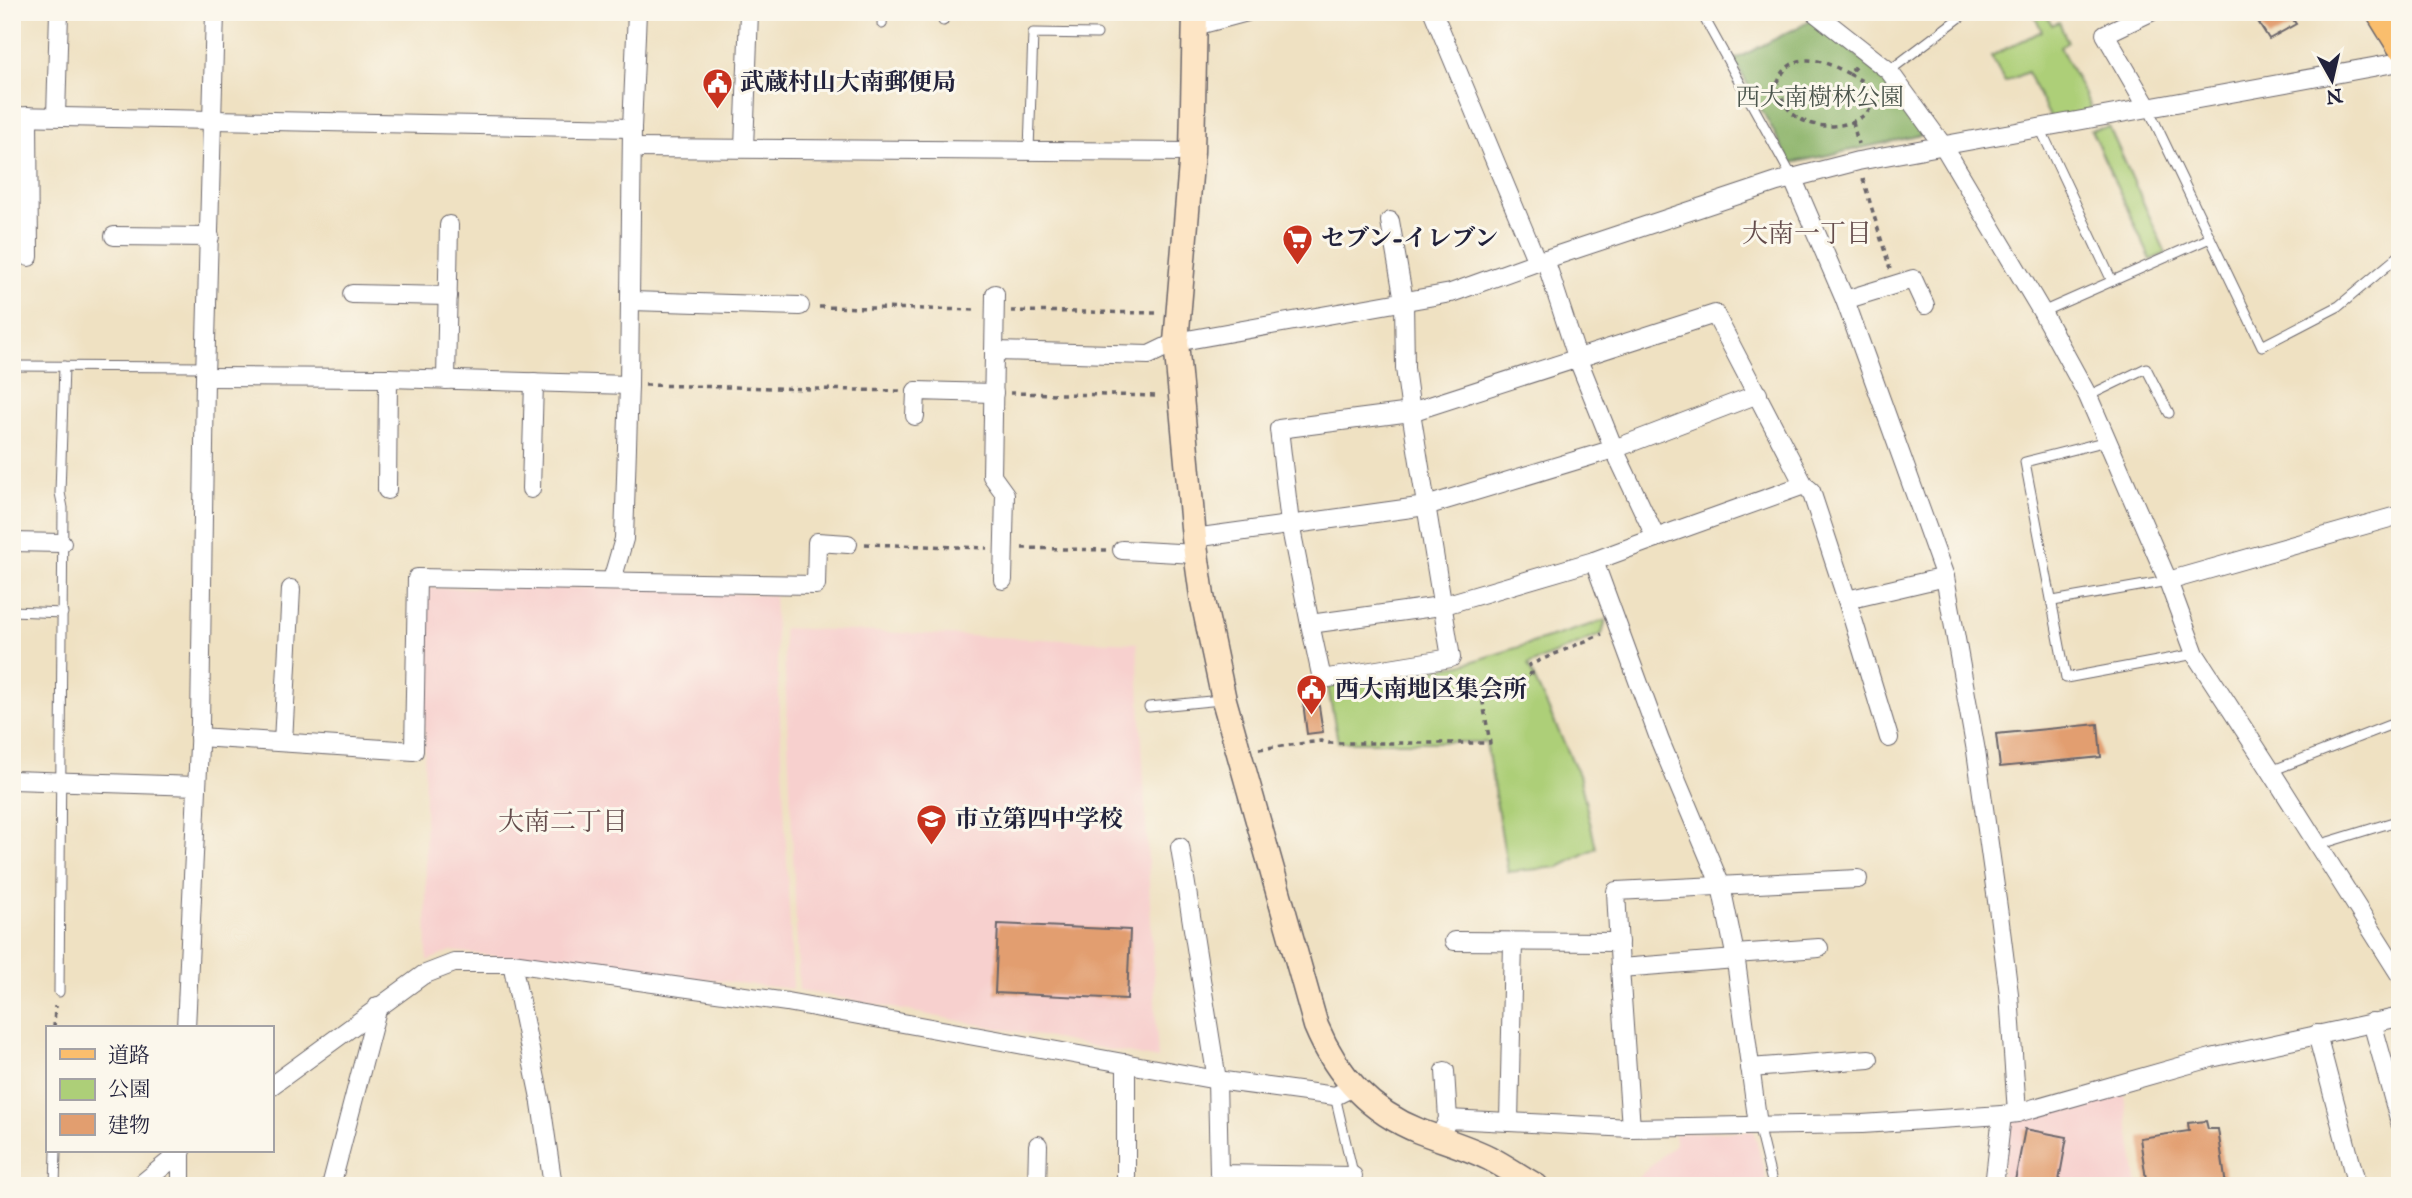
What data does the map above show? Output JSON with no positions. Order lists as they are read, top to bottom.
{
  "districts": ["大南一丁目", "大南二丁目"],
  "parks": ["西大南樹林公園"],
  "places": {
    "public building": ["武蔵村山大南郵便局", "西大南地区集会所"],
    "supermarket": ["セブン-イレブン"],
    "school or university": ["市立第四中学校"]
  },
  "legend": ["道路", "公園", "建物"],
  "north": "bottom"
}
